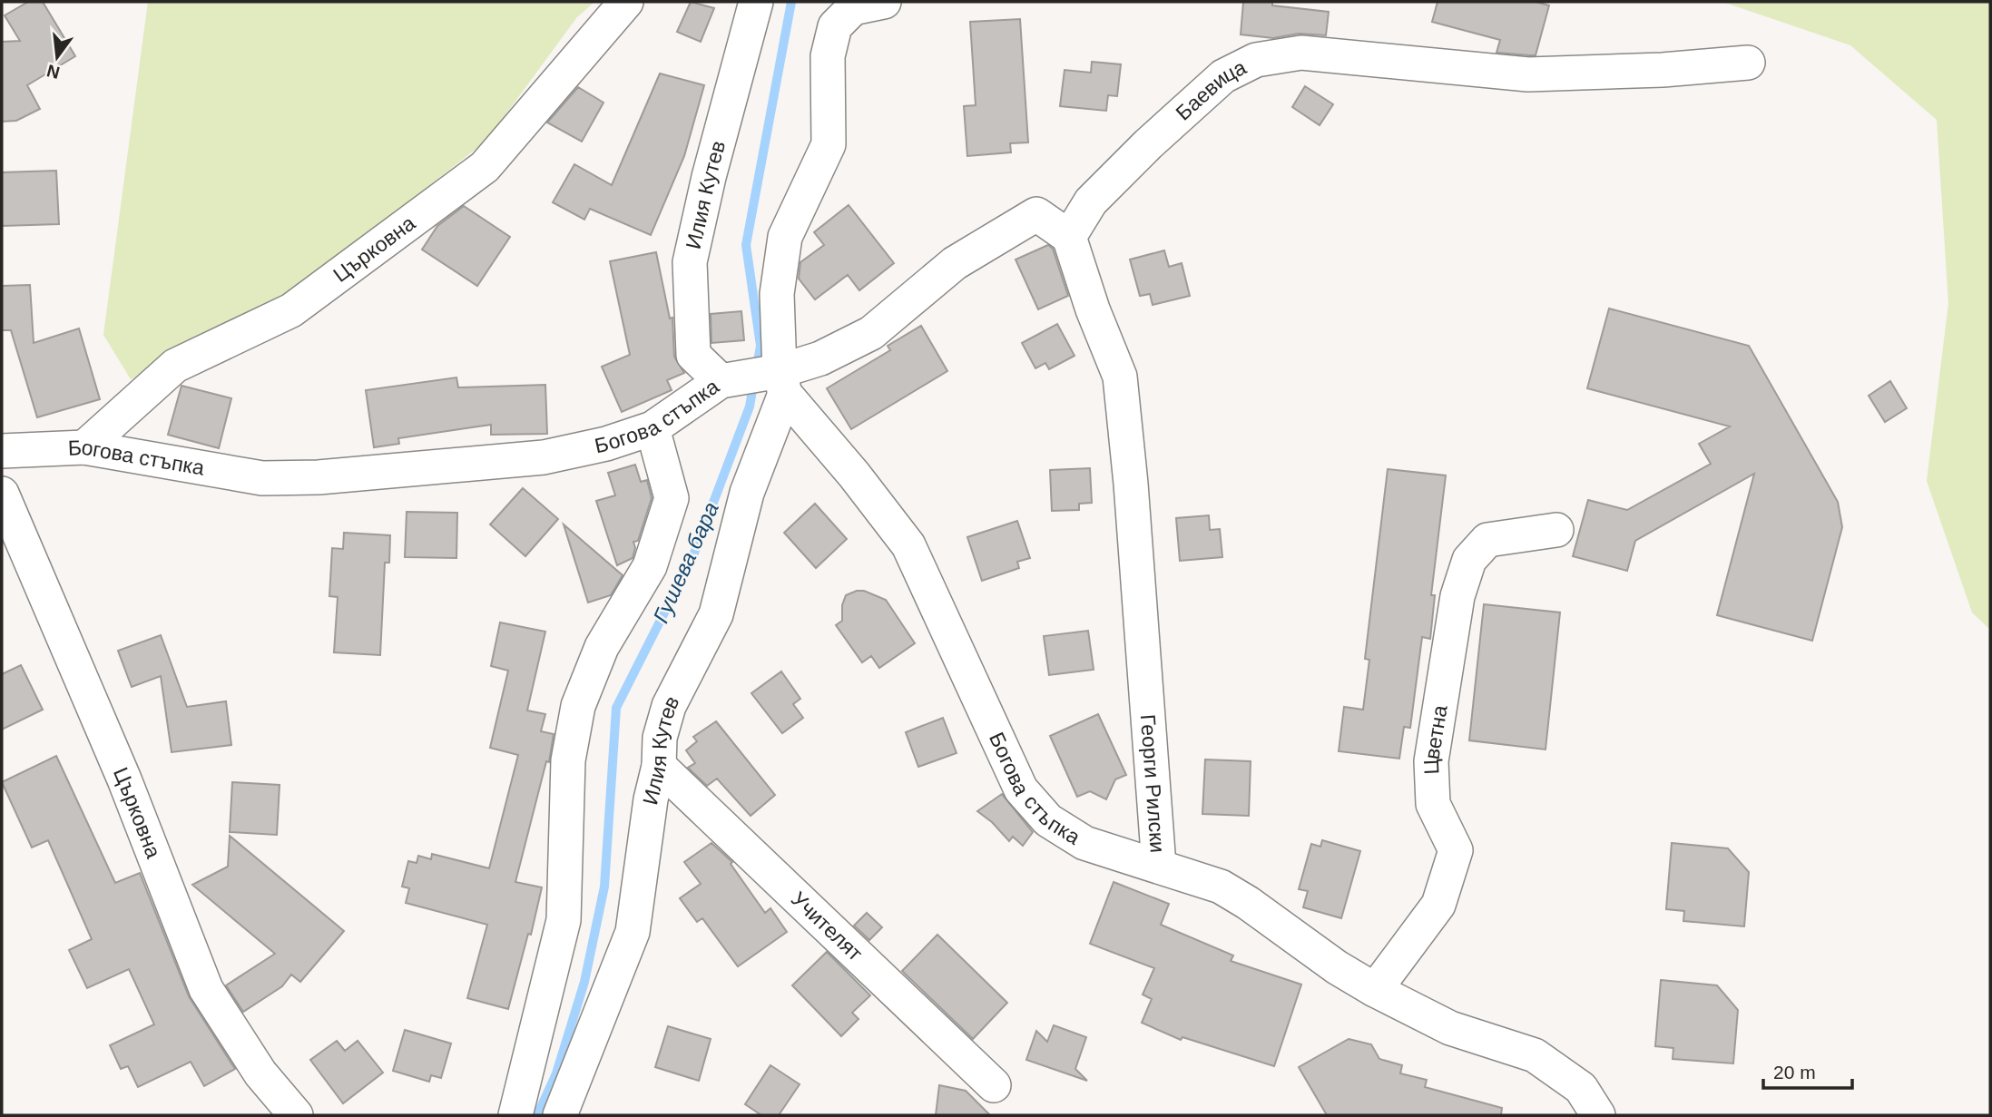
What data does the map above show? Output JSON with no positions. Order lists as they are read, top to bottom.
{
  "streets": {
    "street": [
      "Баевица",
      "Илия Кутев",
      "Църковна",
      "Богова стъпка",
      "Цветна",
      "Георги Рилски",
      "Учителят"
    ]
  },
  "crossings": [
    ["Баевица", "Георги Рилски"],
    ["Илия Кутев", "Богова стъпка"],
    ["Илия Кутев", "Учителят"],
    ["Църковна", "Богова стъпка"],
    ["Богова стъпка", "Георги Рилски"],
    ["Цветна", "Георги Рилски"]
  ],
  "water": ["Гушева бара"],
  "scale_bar": "20 m",
  "north": "bottom"
}
